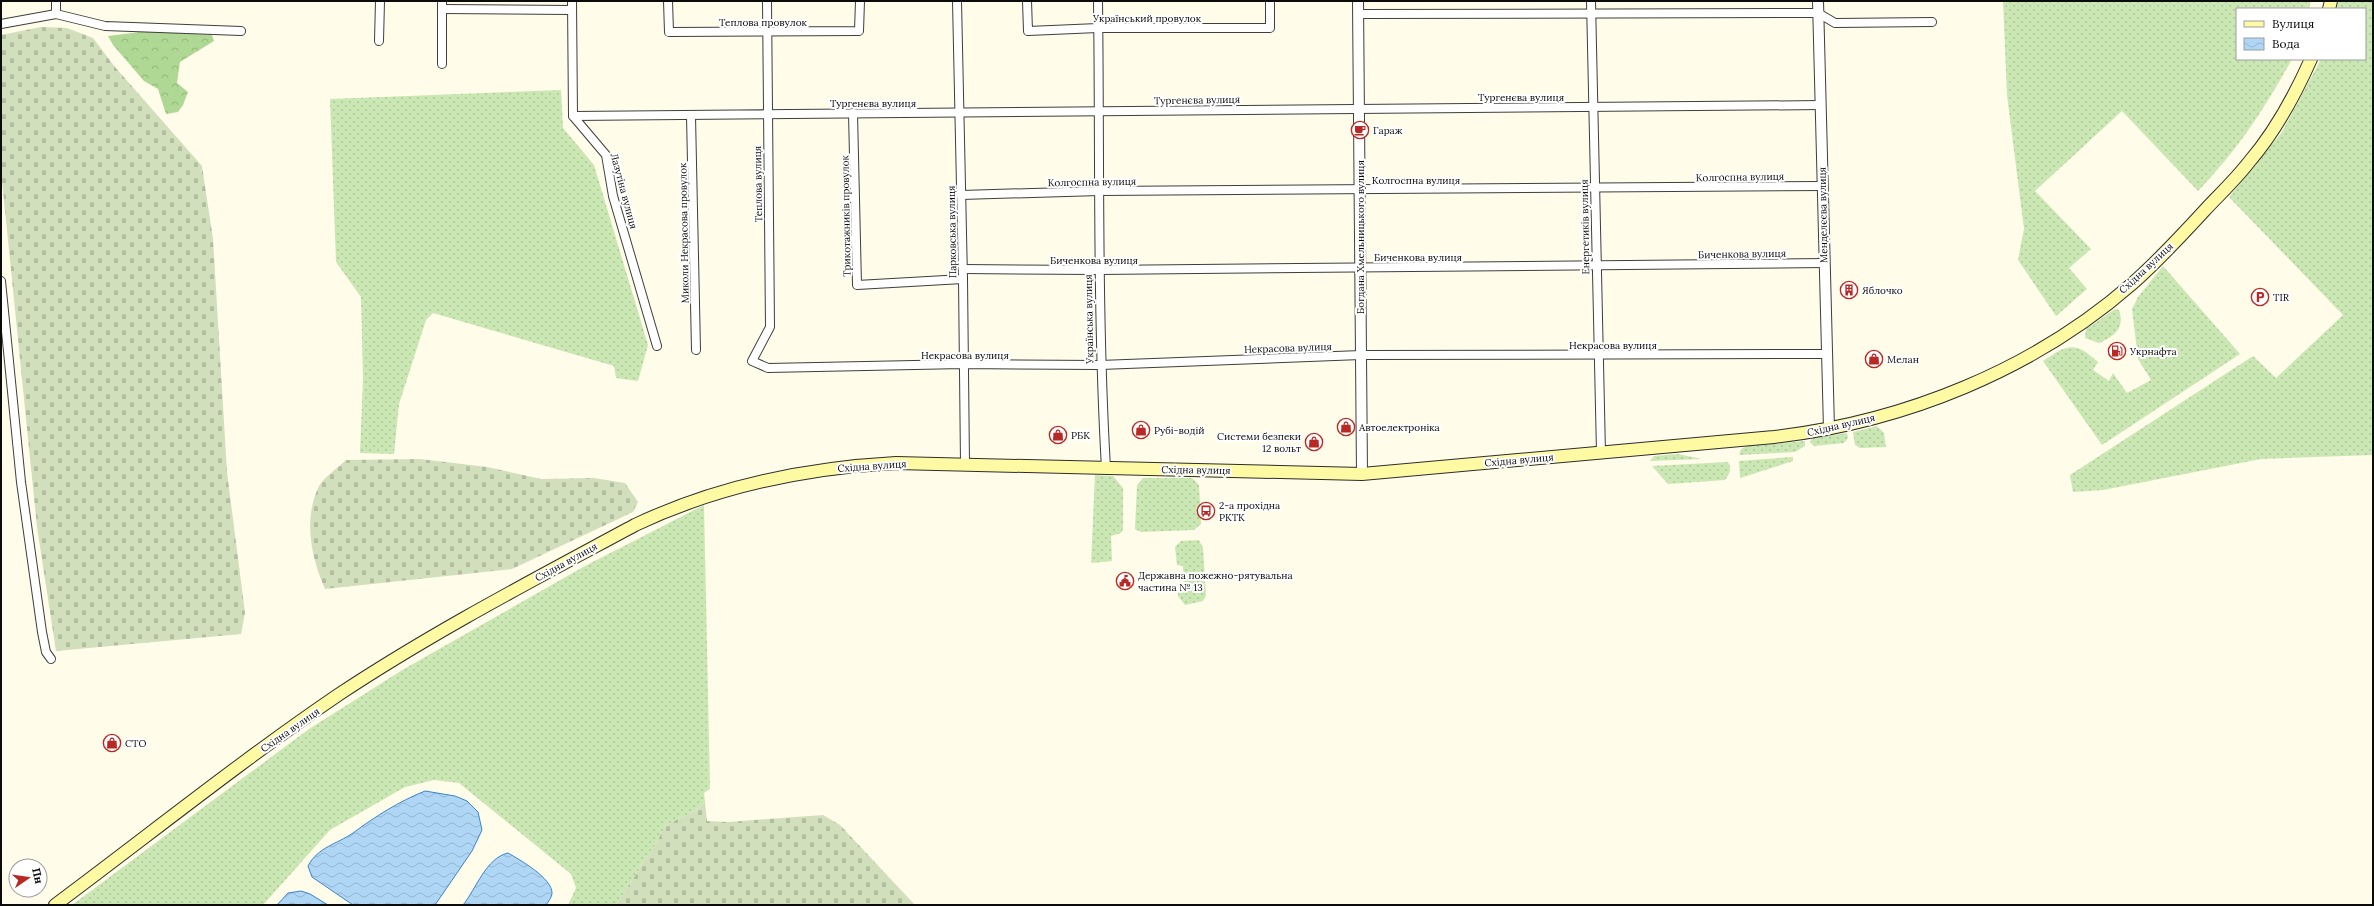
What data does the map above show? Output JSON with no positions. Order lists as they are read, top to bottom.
{
  "streets": {
    "main road": ["Східна вулиця"],
    "street": [
      "Український провулок",
      "Теплова провулок",
      "Тургенєва вулиця",
      "Колгоспна вулиця",
      "Теплова вулиця",
      "Лазутіна вулиця",
      "Менделєєва вулиця",
      "Трикотажників провулок",
      "Енергетиків вулиця",
      "Парковська вулиця",
      "Миколи Некрасова провулок",
      "Богдана Хмельницького вулиця",
      "Биченкова вулиця",
      "Українська вулиця",
      "Некрасова вулиця"
    ]
  },
  "crossings": [
    ["Український провулок", "Українська вулиця"],
    ["Теплова провулок", "Теплова вулиця"],
    ["Тургенєва вулиця", "Теплова вулиця"],
    ["Тургенєва вулиця", "Лазутіна вулиця"],
    ["Тургенєва вулиця", "Менделєєва вулиця"],
    ["Тургенєва вулиця", "Трикотажників провулок"],
    ["Тургенєва вулиця", "Енергетиків вулиця"],
    ["Тургенєва вулиця", "Парковська вулиця"],
    ["Тургенєва вулиця", "Миколи Некрасова провулок"],
    ["Тургенєва вулиця", "Богдана Хмельницького вулиця"],
    ["Тургенєва вулиця", "Українська вулиця"],
    ["Колгоспна вулиця", "Менделєєва вулиця"],
    ["Колгоспна вулиця", "Енергетиків вулиця"],
    ["Колгоспна вулиця", "Парковська вулиця"],
    ["Колгоспна вулиця", "Богдана Хмельницького вулиця"],
    ["Колгоспна вулиця", "Українська вулиця"],
    ["Теплова вулиця", "Некрасова вулиця"],
    ["Менделєєва вулиця", "Биченкова вулиця"],
    ["Менделєєва вулиця", "Східна вулиця"],
    ["Менделєєва вулиця", "Некрасова вулиця"],
    ["Трикотажників провулок", "Парковська вулиця"],
    ["Енергетиків вулиця", "Биченкова вулиця"],
    ["Енергетиків вулиця", "Східна вулиця"],
    ["Енергетиків вулиця", "Некрасова вулиця"],
    ["Парковська вулиця", "Биченкова вулиця"],
    ["Парковська вулиця", "Східна вулиця"],
    ["Парковська вулиця", "Некрасова вулиця"],
    ["Богдана Хмельницького вулиця", "Биченкова вулиця"],
    ["Богдана Хмельницького вулиця", "Східна вулиця"],
    ["Богдана Хмельницького вулиця", "Некрасова вулиця"],
    ["Биченкова вулиця", "Українська вулиця"],
    ["Східна вулиця", "Українська вулиця"],
    ["Українська вулиця", "Некрасова вулиця"]
  ],
  "places": {
    "cafe": ["Гараж"],
    "building": ["Яблочко"],
    "parking": ["TIR"],
    "fuel station": ["Укрнафта"],
    "shop": [
      "Мелан",
      "Автоелектроніка",
      "Рубі-водій",
      "РБК",
      "Системи безпеки 12 вольт",
      "СТО"
    ],
    "bus stop": ["2-а прохідна РКТК"],
    "public building": ["Державна пожежно-рятувальна частина № 13"]
  },
  "legend": ["Вулиця", "Вода"],
  "north": "right"
}
